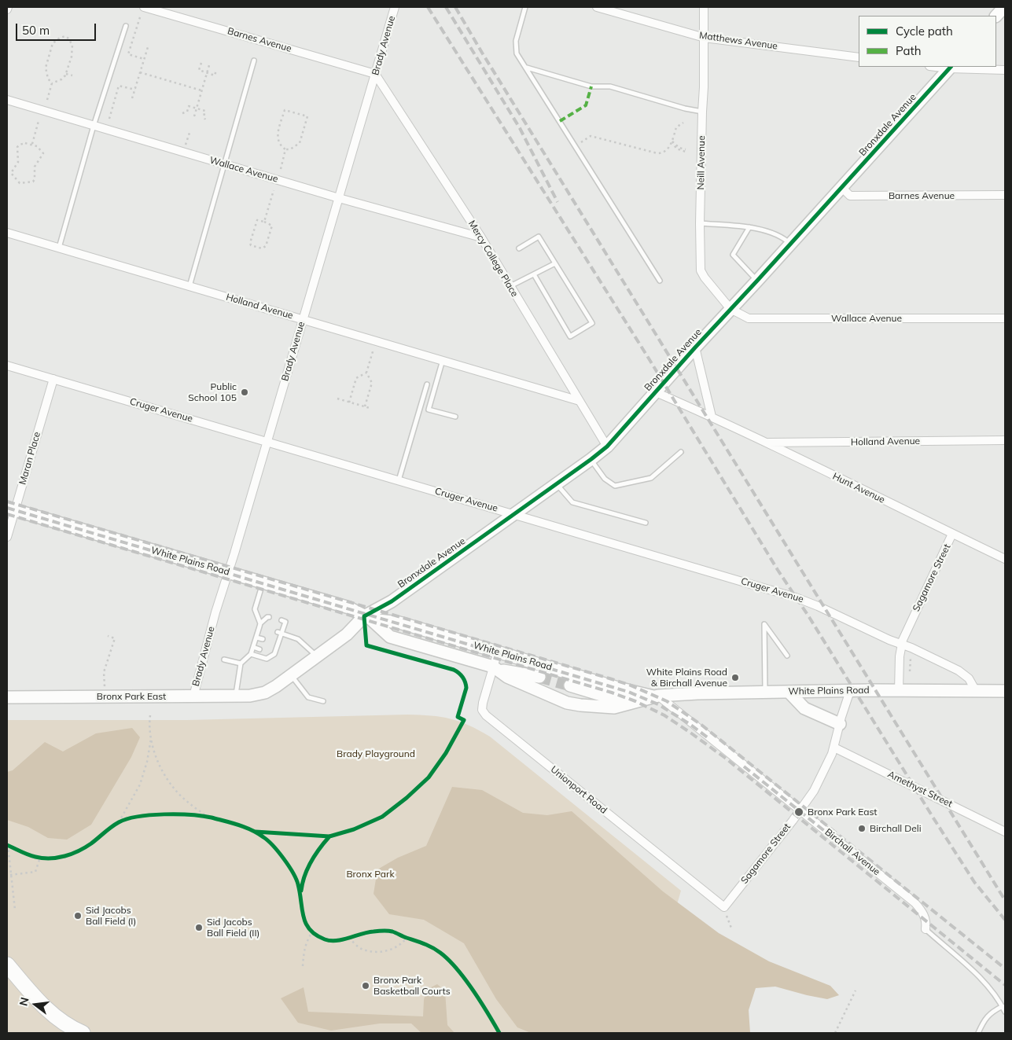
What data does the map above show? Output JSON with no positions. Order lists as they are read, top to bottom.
{
  "streets": {
    "main road": ["Bronxdale Avenue", "White Plains Road", "Bronx Park East"],
    "street": [
      "Barnes Avenue",
      "Matthews Avenue",
      "Brady Avenue",
      "Neill Avenue",
      "Wallace Avenue",
      "Mercy College Place",
      "Holland Avenue",
      "Cruger Avenue",
      "Maran Place",
      "Hunt Avenue",
      "Sagamore Street",
      "Amethyst Street",
      "Unionport Road",
      "Birchall Avenue"
    ]
  },
  "crossings": [
    ["Barnes Avenue", "Brady Avenue"],
    ["Barnes Avenue", "Bronxdale Avenue"],
    ["Barnes Avenue", "Mercy College Place"],
    ["Matthews Avenue", "Neill Avenue"],
    ["Brady Avenue", "Wallace Avenue"],
    ["Brady Avenue", "Mercy College Place"],
    ["Brady Avenue", "Holland Avenue"],
    ["Brady Avenue", "Cruger Avenue"],
    ["Brady Avenue", "White Plains Road"],
    ["Brady Avenue", "Bronx Park East"],
    ["Bronxdale Avenue", "Neill Avenue"],
    ["Bronxdale Avenue", "Wallace Avenue"],
    ["Bronxdale Avenue", "Mercy College Place"],
    ["Bronxdale Avenue", "Cruger Avenue"],
    ["Bronxdale Avenue", "Hunt Avenue"],
    ["Bronxdale Avenue", "White Plains Road"],
    ["Bronxdale Avenue", "Bronx Park East"],
    ["Neill Avenue", "Wallace Avenue"],
    ["Wallace Avenue", "Mercy College Place"],
    ["Mercy College Place", "Holland Avenue"],
    ["Holland Avenue", "Hunt Avenue"],
    ["Cruger Avenue", "Maran Place"],
    ["Cruger Avenue", "White Plains Road"],
    ["Cruger Avenue", "Sagamore Street"],
    ["Maran Place", "White Plains Road"],
    ["Hunt Avenue", "Sagamore Street"],
    ["White Plains Road", "Sagamore Street"],
    ["White Plains Road", "Unionport Road"],
    ["White Plains Road", "Birchall Avenue"],
    ["Sagamore Street", "Amethyst Street"],
    ["Sagamore Street", "Unionport Road"],
    ["Sagamore Street", "Birchall Avenue"]
  ],
  "parks": ["Brady Playground", "Bronx Park"],
  "places": [
    "Public School 105",
    "White Plains Road & Birchall Avenue",
    "Bronx Park East",
    "Birchall Deli",
    "Sid Jacobs Ball Field (I)",
    "Sid Jacobs Ball Field (II)",
    "Bronx Park Basketball Courts"
  ],
  "legend": ["Cycle path", "Path"],
  "scale_bar": "50 m",
  "north": "left"
}
